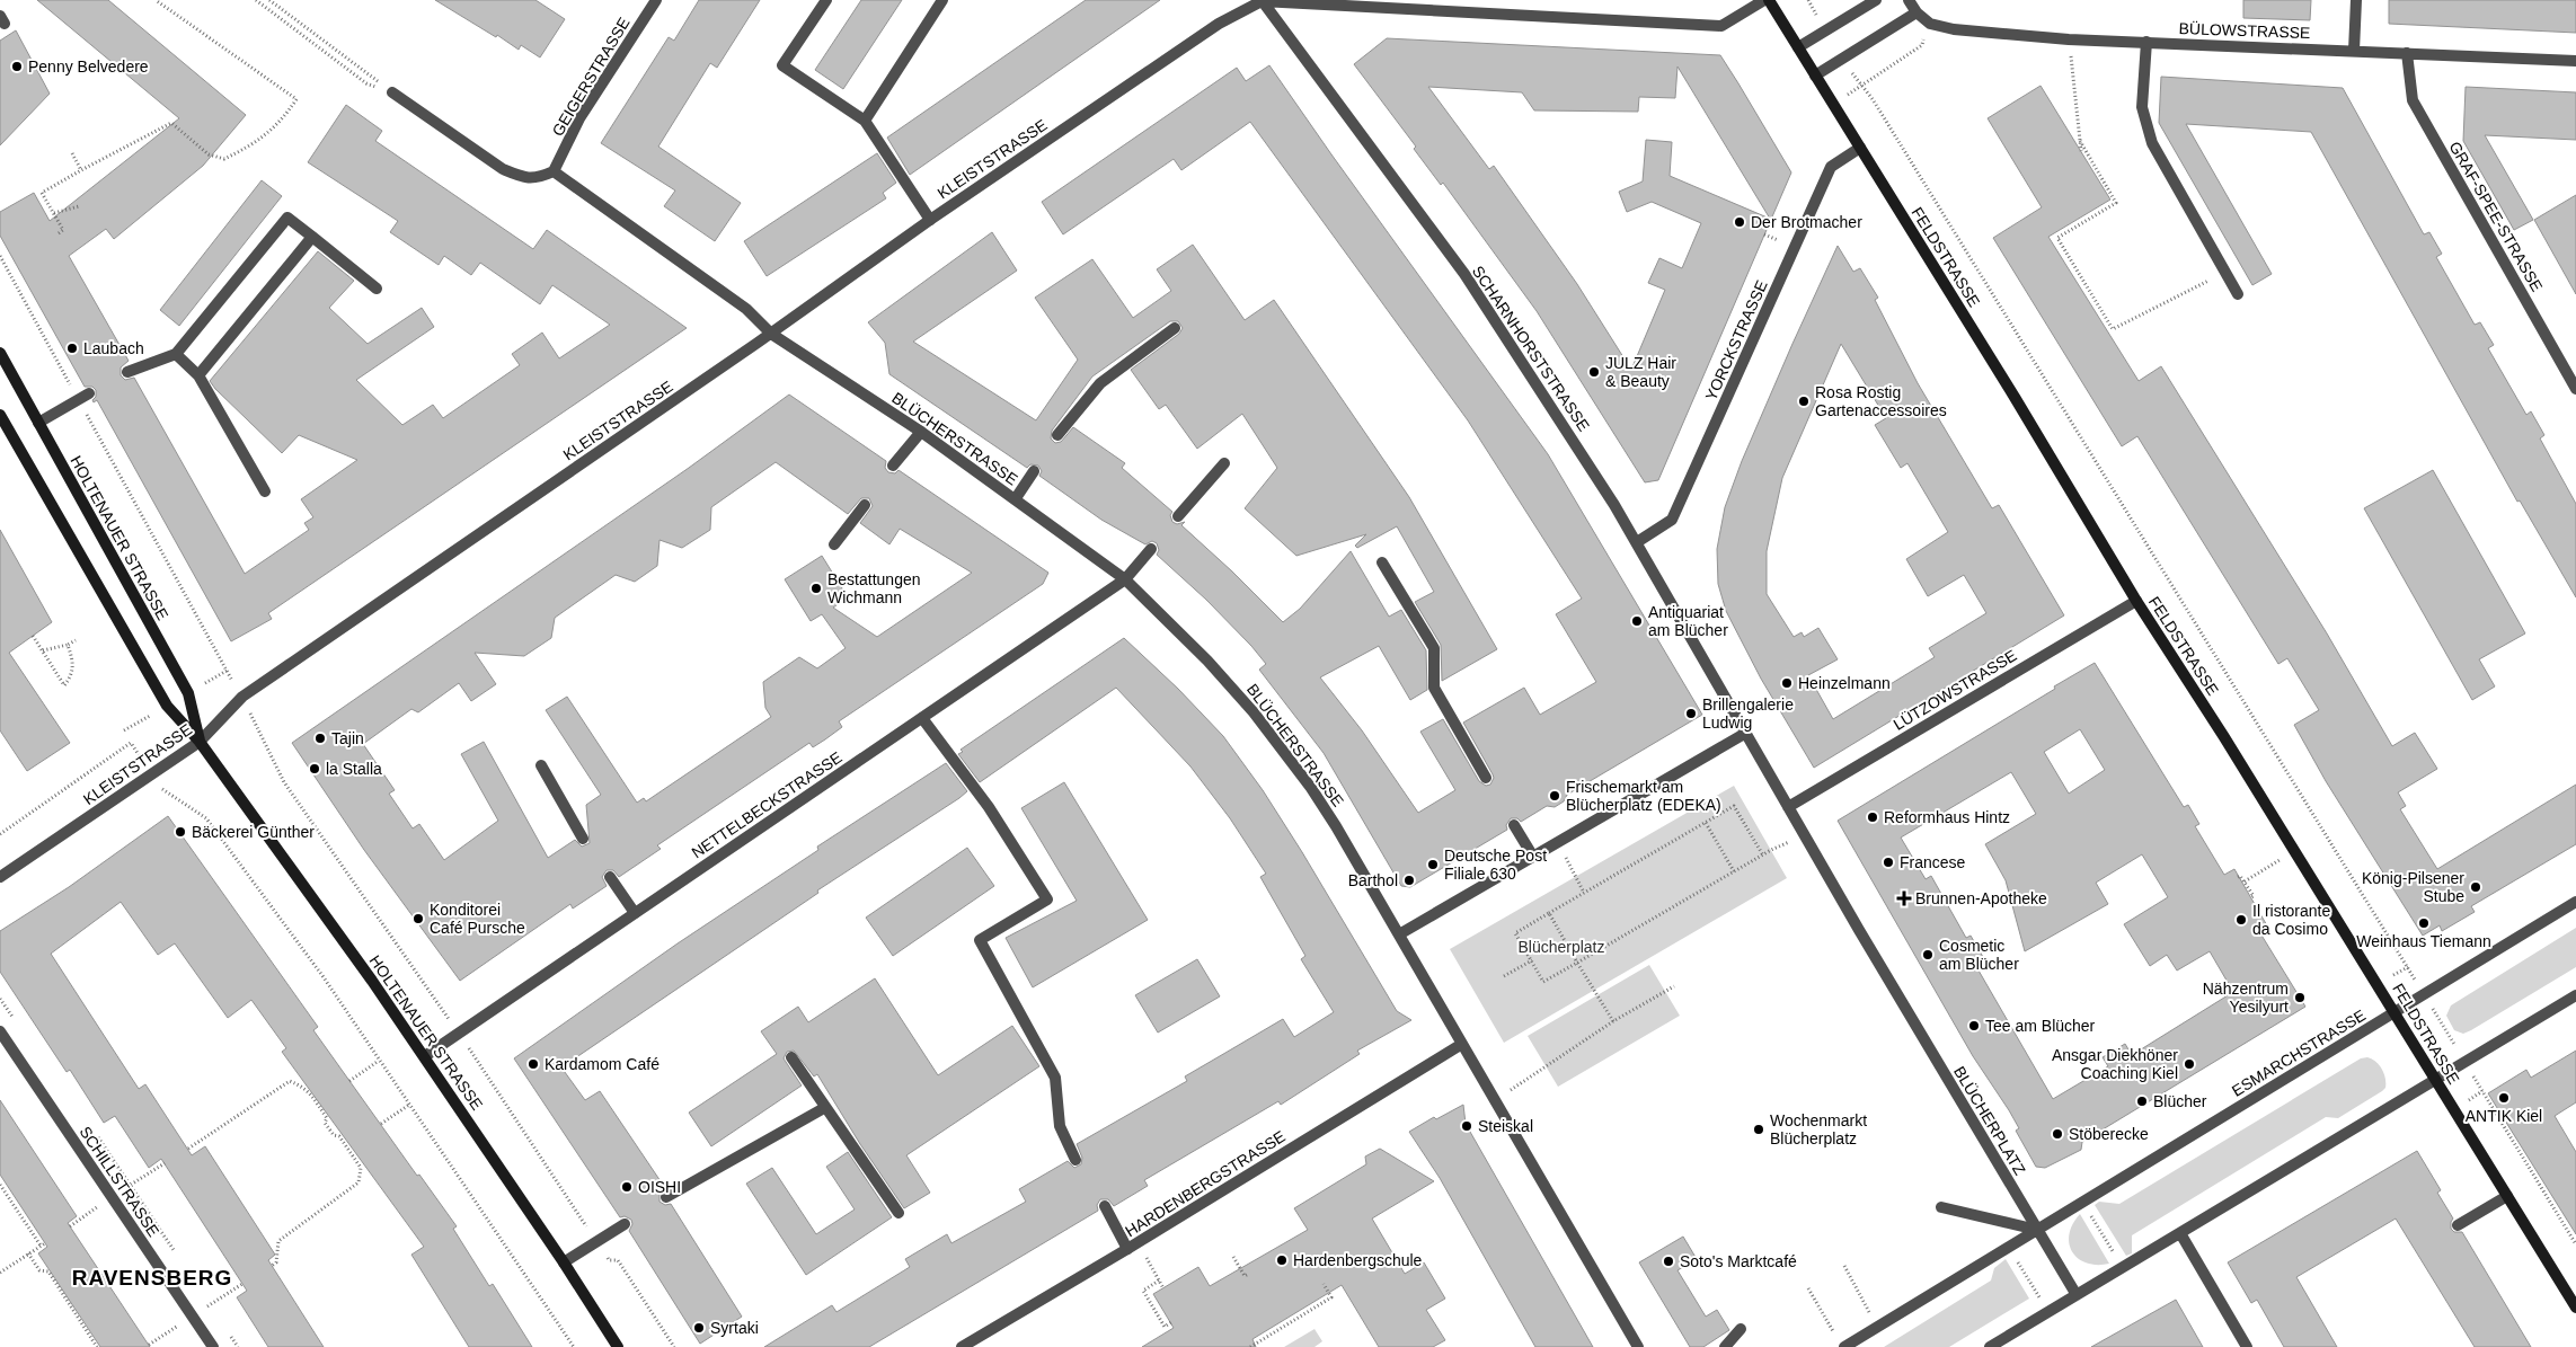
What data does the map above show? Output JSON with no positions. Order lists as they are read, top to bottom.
{
  "streets": {
    "main road": ["FELDSTRASSE", "HOLTENAUER STRASSE"],
    "street": [
      "BÜLOWSTRASSE",
      "GEIGERSTRASSE",
      "KLEISTSTRASSE",
      "GRAF-SPEE-STRASSE",
      "YORCKSTRASSE",
      "SCHARNHORSTSTRASSE",
      "BLÜCHERSTRASSE",
      "LÜTZOWSTRASSE",
      "NETTELBECKSTRASSE",
      "ESMARCHSTRASSE",
      "BLÜCHERPLATZ",
      "SCHILLSTRASSE",
      "HARDENBERGSTRASSE"
    ]
  },
  "crossings": [
    ["BÜLOWSTRASSE", "GRAF-SPEE-STRASSE"],
    ["GEIGERSTRASSE", "BLÜCHERSTRASSE"],
    ["KLEISTSTRASSE", "SCHARNHORSTSTRASSE"],
    ["KLEISTSTRASSE", "BLÜCHERSTRASSE"],
    ["KLEISTSTRASSE", "HOLTENAUER STRASSE"],
    ["FELDSTRASSE", "YORCKSTRASSE"],
    ["FELDSTRASSE", "LÜTZOWSTRASSE"],
    ["FELDSTRASSE", "ESMARCHSTRASSE"],
    ["YORCKSTRASSE", "SCHARNHORSTSTRASSE"],
    ["SCHARNHORSTSTRASSE", "BLÜCHERPLATZ"],
    ["BLÜCHERSTRASSE", "NETTELBECKSTRASSE"],
    ["HOLTENAUER STRASSE", "NETTELBECKSTRASSE"],
    ["LÜTZOWSTRASSE", "BLÜCHERPLATZ"],
    ["ESMARCHSTRASSE", "BLÜCHERPLATZ"]
  ],
  "districts": ["RAVENSBERG"],
  "parks": ["Blücherplatz"],
  "places": {
    "other": [
      "Penny Belvedere",
      "Der Brotmacher",
      "Laubach",
      "JULZ Hair & Beauty",
      "Rosa Rostig Gartenaccessoires",
      "Bestattungen Wichmann",
      "Antiquariat am Blücher",
      "Heinzelmann",
      "Brillengalerie Ludwig",
      "Tajin",
      "la Stalla",
      "Frischemarkt am Blücherplatz (EDEKA)",
      "Reformhaus Hintz",
      "Bäckerei Günther",
      "Francese",
      "Deutsche Post Filiale 630",
      "Barthol",
      "König-Pilsener Stube",
      "Konditorei Café Pursche",
      "Il ristorante da Cosimo",
      "Weinhaus Tiemann",
      "Cosmetic am Blücher",
      "Nähzentrum Yesilyurt",
      "Tee am Blücher",
      "Kardamom Café",
      "Ansgar Diekhöner Coaching Kiel",
      "ANTIK Kiel",
      "Blücher",
      "Steiskal",
      "Wochenmarkt Blücherplatz",
      "Stöberecke",
      "OISHI",
      "Hardenbergschule",
      "Soto's Marktcafé",
      "Syrtaki"
    ],
    "health": ["Brunnen-Apotheke"]
  }
}
